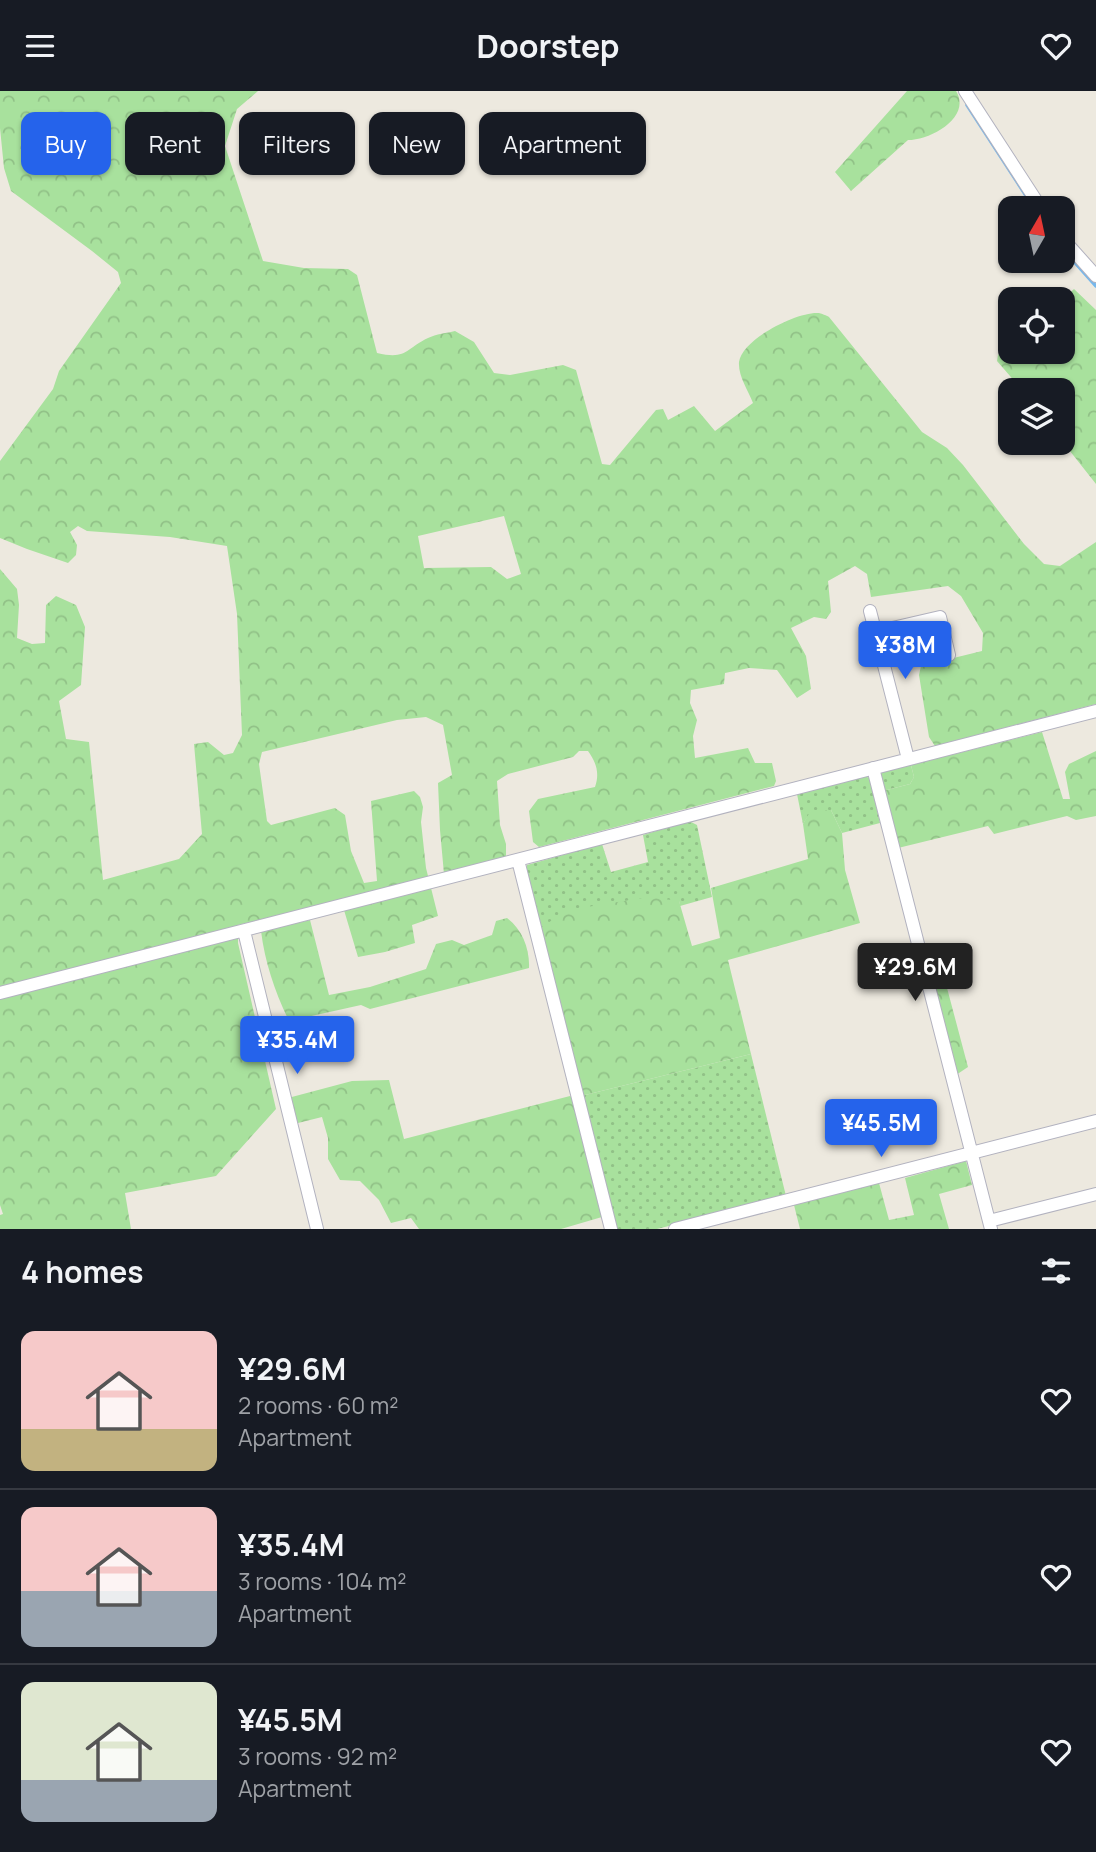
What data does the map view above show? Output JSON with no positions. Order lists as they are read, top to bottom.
{
  "north": "top",
  "page": {
    "header": "Doorstep",
    "chip": [
      "Buy",
      "Rent",
      "Filters",
      "New",
      "Apartment"
    ],
    "price": [
      "¥38M",
      "¥29.6M",
      "¥35.4M",
      "¥45.5M"
    ],
    "heading": "4 homes",
    "list": [
      {
        "name": "¥29.6M",
        "note": "2 rooms · 60 m² · Apartment"
      },
      {
        "name": "¥35.4M",
        "note": "3 rooms · 104 m² · Apartment"
      },
      {
        "name": "¥45.5M",
        "note": "3 rooms · 92 m² · Apartment"
      }
    ]
  }
}
